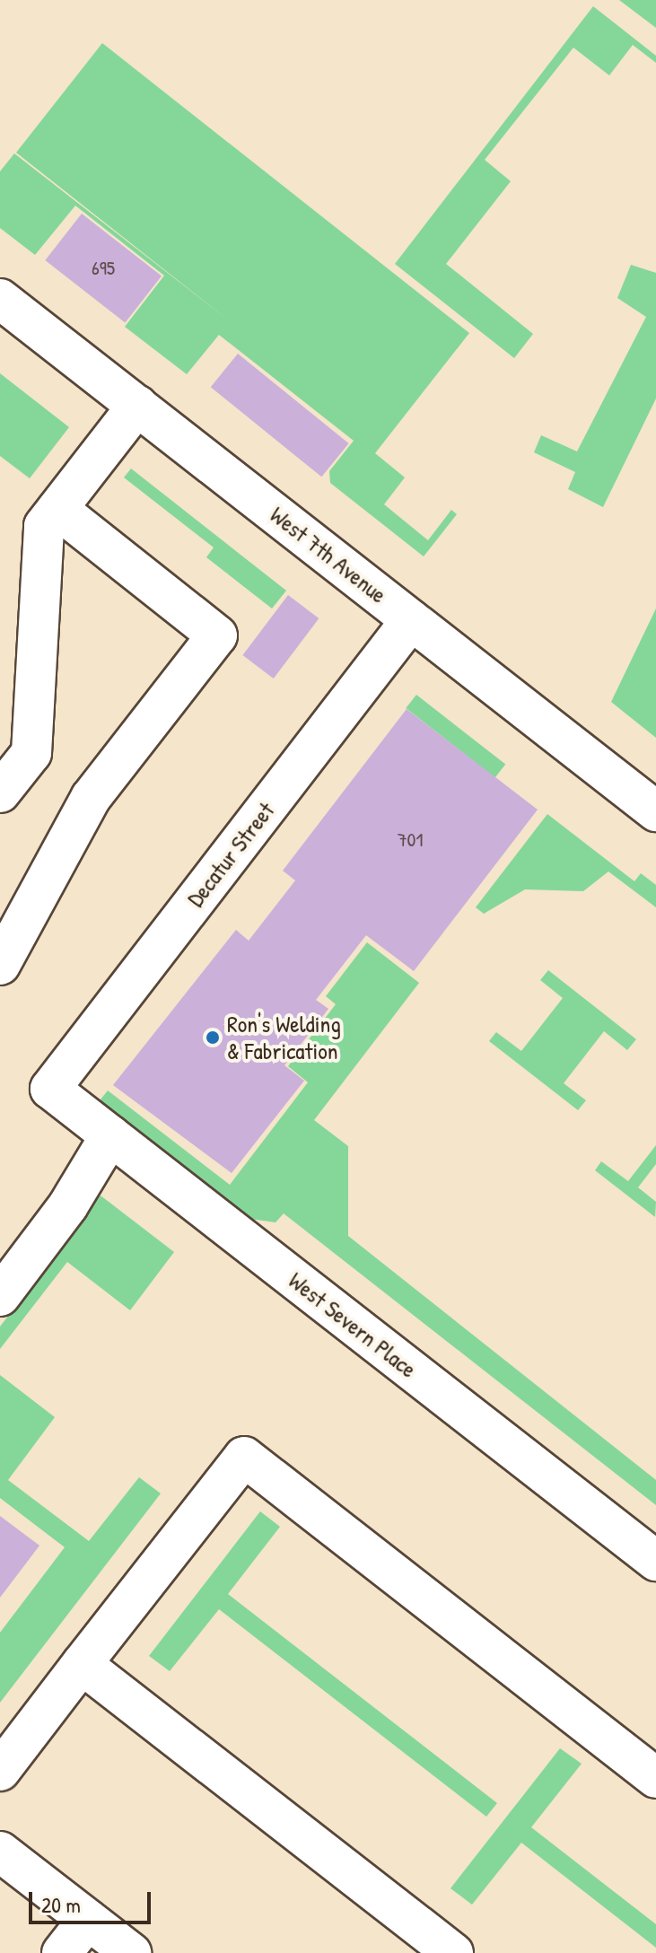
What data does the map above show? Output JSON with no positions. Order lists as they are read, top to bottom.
{
  "streets": {
    "street": ["West 7th Avenue", "Decatur Street", "West Severn Place"]
  },
  "crossings": [
    ["West 7th Avenue", "Decatur Street"],
    ["Decatur Street", "West Severn Place"]
  ],
  "places": ["Ron's Welding & Fabrication"],
  "house_numbers": ["695", "701"],
  "scale_bar": "20 m"
}
